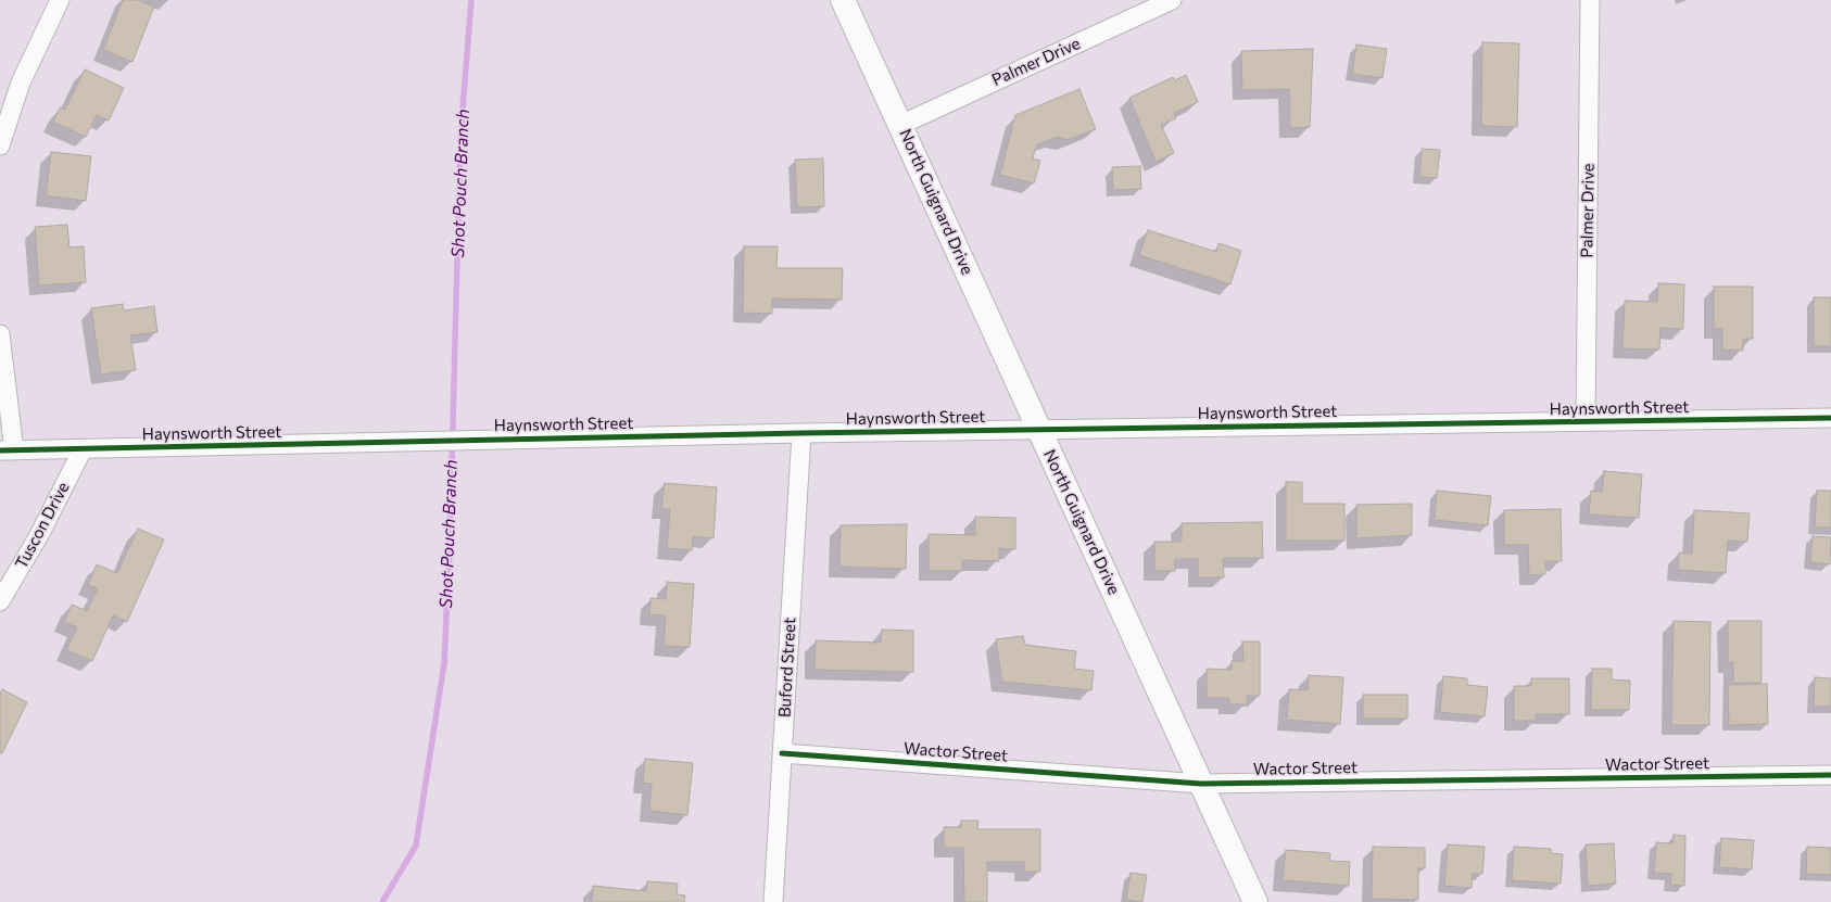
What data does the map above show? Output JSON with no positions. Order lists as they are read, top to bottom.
{
  "streets": {
    "highway": ["North Guignard Drive"],
    "street": [
      "Palmer Drive",
      "Haynsworth Street",
      "Tuscon Drive",
      "Buford Street",
      "Wactor Street"
    ]
  },
  "crossings": [
    ["Palmer Drive", "North Guignard Drive"],
    ["Palmer Drive", "Haynsworth Street"],
    ["North Guignard Drive", "Haynsworth Street"],
    ["North Guignard Drive", "Wactor Street"],
    ["Haynsworth Street", "Tuscon Drive"],
    ["Haynsworth Street", "Buford Street"],
    ["Buford Street", "Wactor Street"]
  ],
  "water": ["Shot Pouch Branch"]
}
